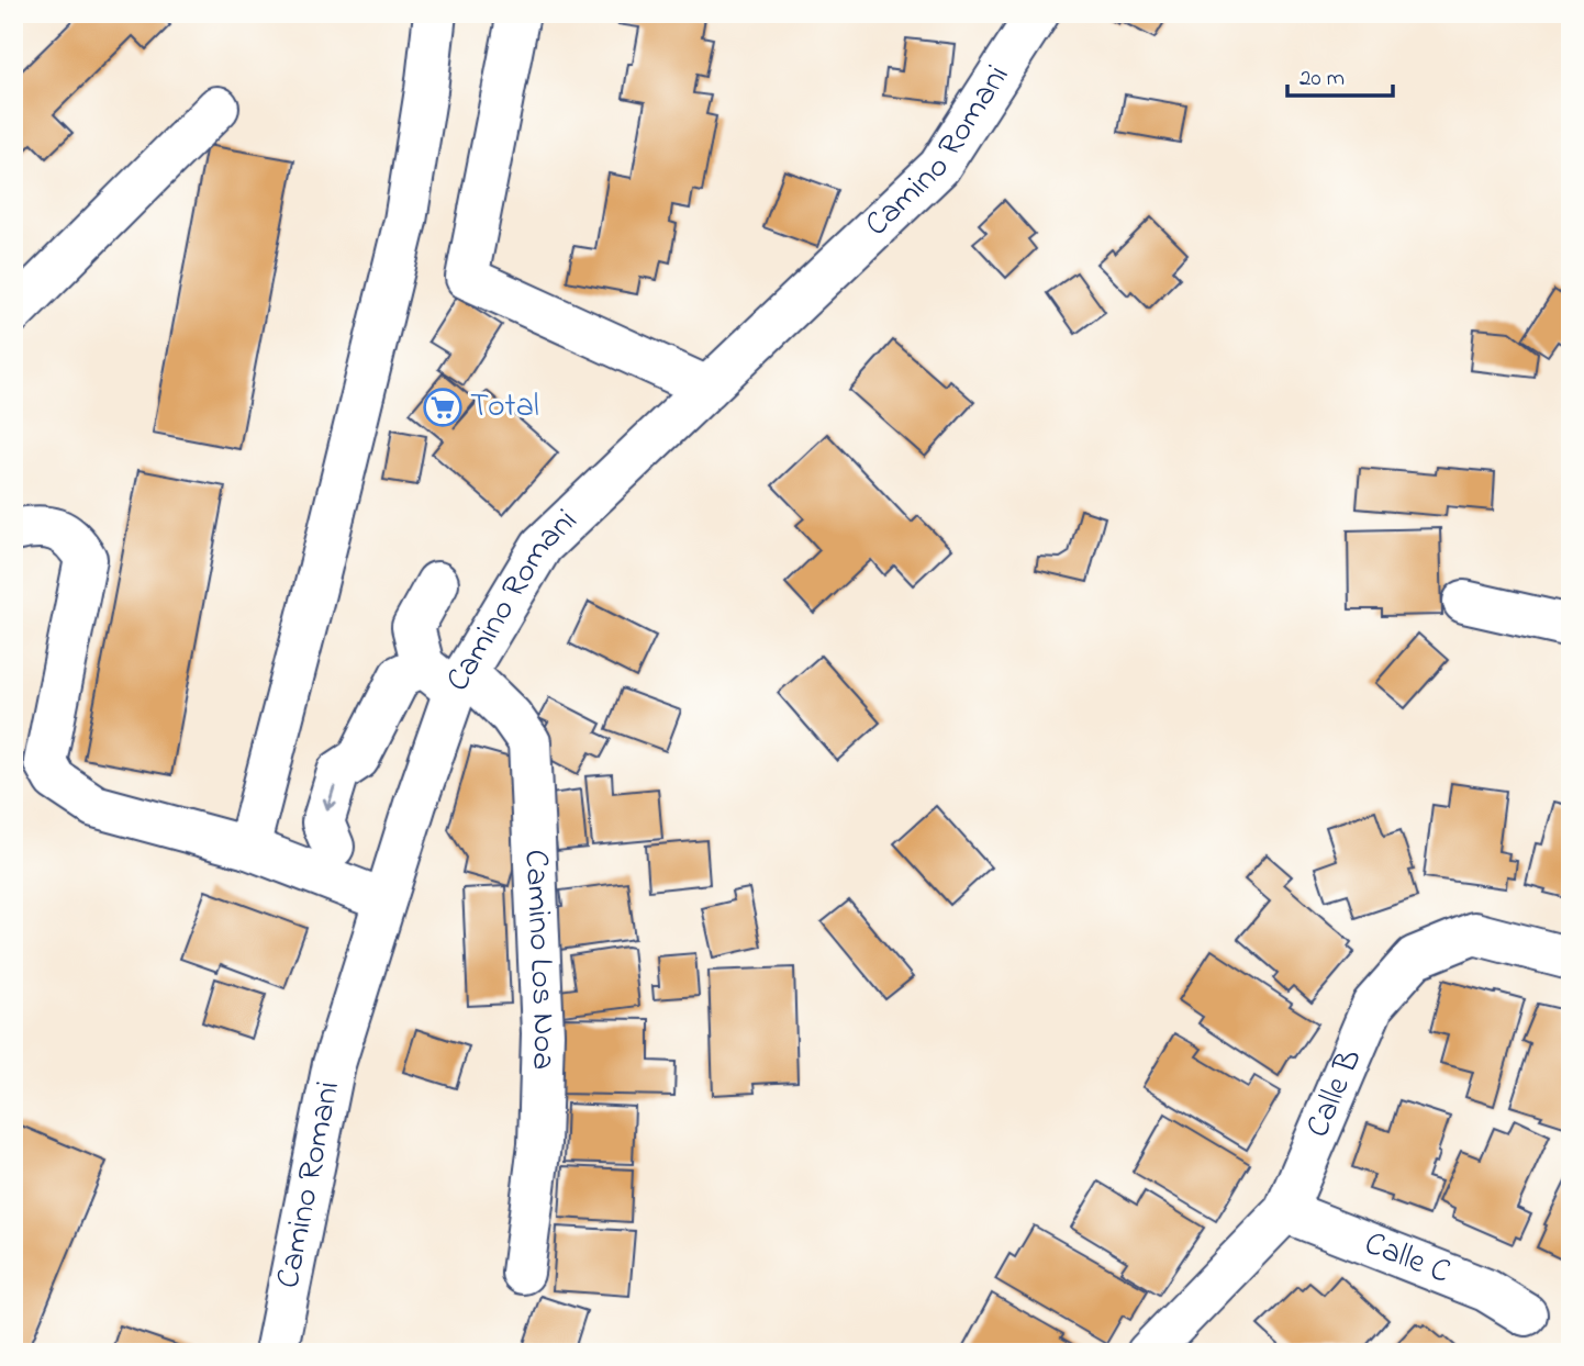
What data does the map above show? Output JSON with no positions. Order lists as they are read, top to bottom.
{
  "streets": {
    "street": [
      "Camino Romani",
      "Camino Los Noa",
      "Calle B",
      "Calle C"
    ]
  },
  "crossings": [
    ["Camino Romani", "Camino Los Noa"],
    ["Calle B", "Calle C"]
  ],
  "places": {
    "supermarket": ["Total"]
  },
  "scale_bar": "20 m"
}
